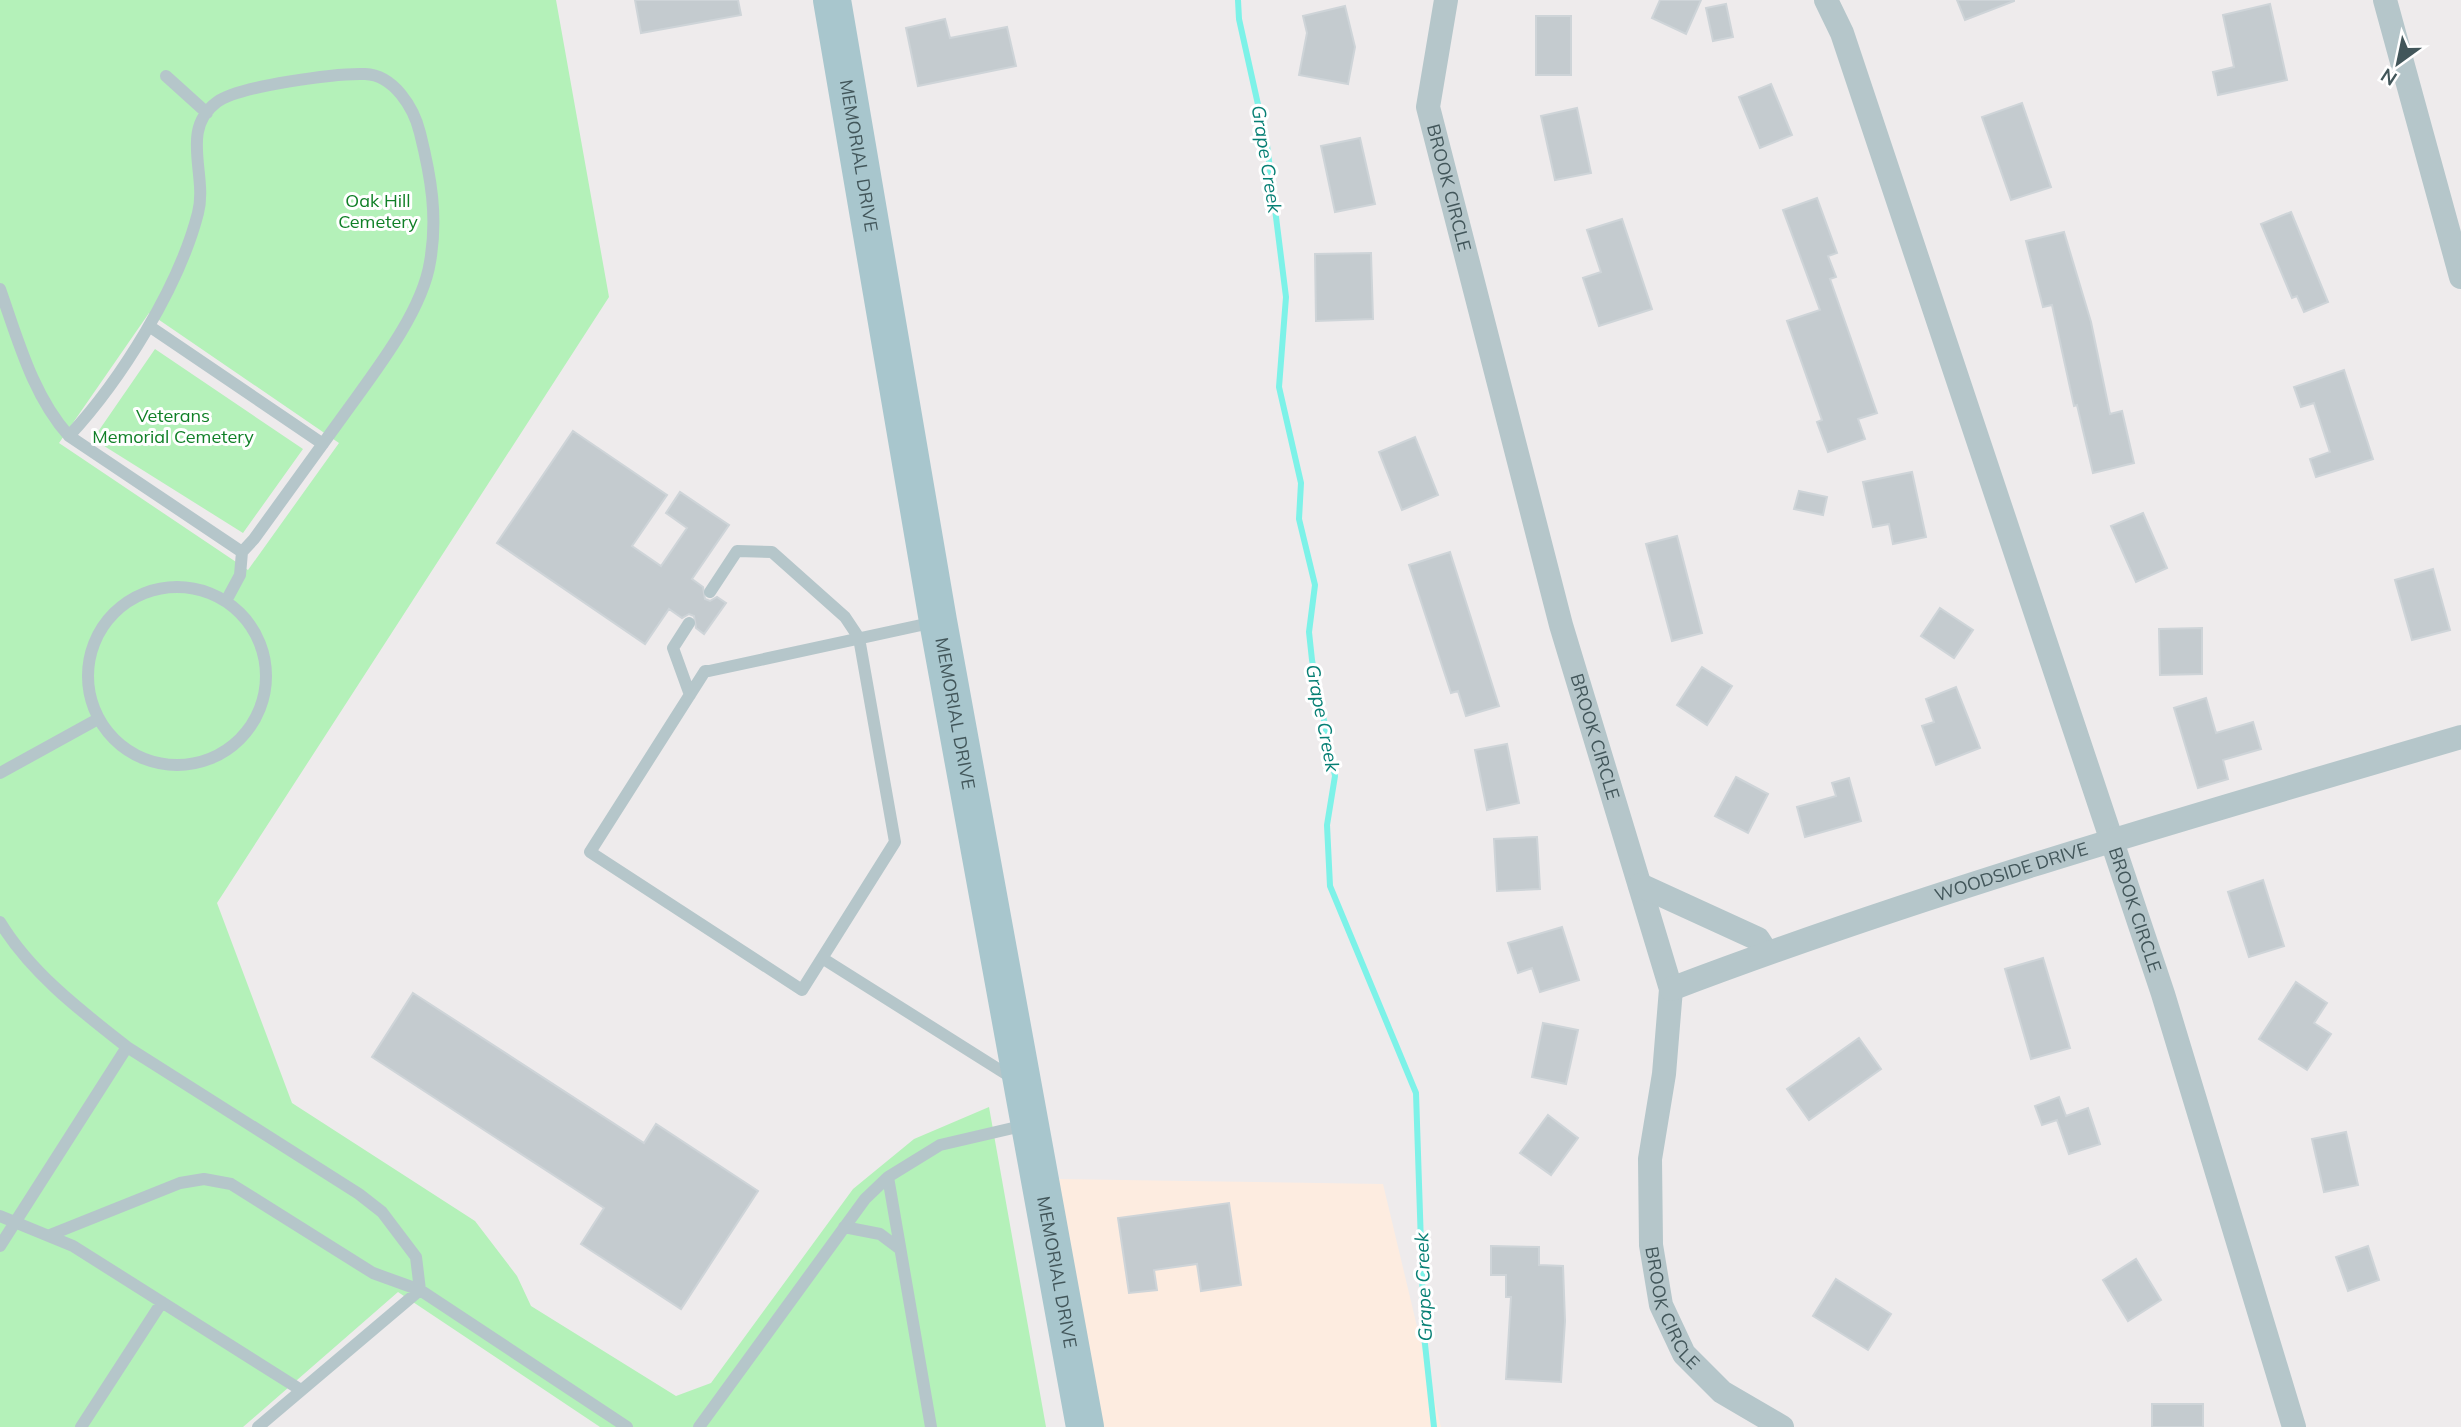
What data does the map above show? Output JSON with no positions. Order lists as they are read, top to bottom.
{
  "streets": {
    "main road": ["MEMORIAL DRIVE"],
    "street": ["BROOK CIRCLE", "WOODSIDE DRIVE"]
  },
  "crossings": [
    ["BROOK CIRCLE", "WOODSIDE DRIVE"]
  ],
  "water": ["Grape Creek"],
  "parks": ["Oak Hill Cemetery", "Veterans Memorial Cemetery"],
  "north": "bottom left"
}
